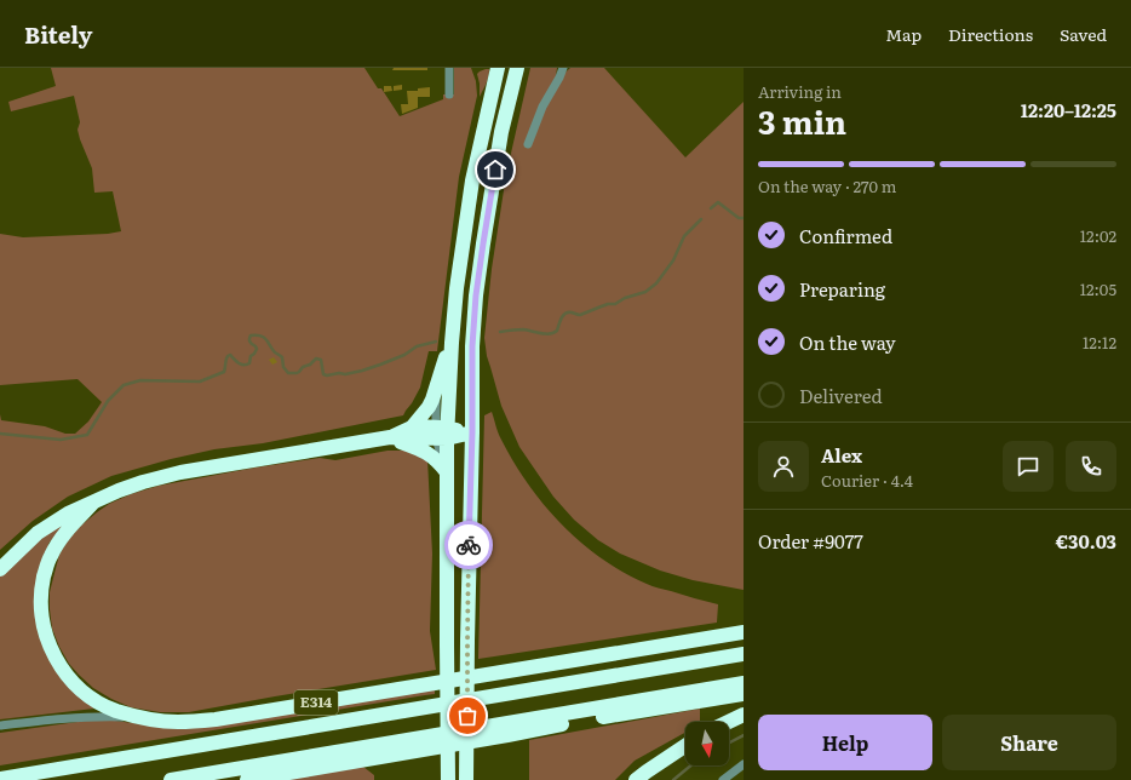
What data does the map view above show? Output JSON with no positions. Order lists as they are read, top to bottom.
{
  "streets": {
    "highway": ["E314"]
  },
  "north": "bottom",
  "page": {
    "header": "Bitely",
    "nav": ["Map", "Directions", "Saved"],
    "heading": ["3 min", "Arriving in", "12:20–12:25"],
    "panel": [
      "Alex",
      "Courier · 4.4",
      "Order #9077",
      "€30.03"
    ],
    "bar": "On the way · 270 m",
    "list": [
      ["Confirmed", "12:02"],
      ["Preparing", "12:05"],
      ["On the way", "12:12"],
      "Delivered"
    ],
    "buttons": ["Help", "Share"]
  }
}
